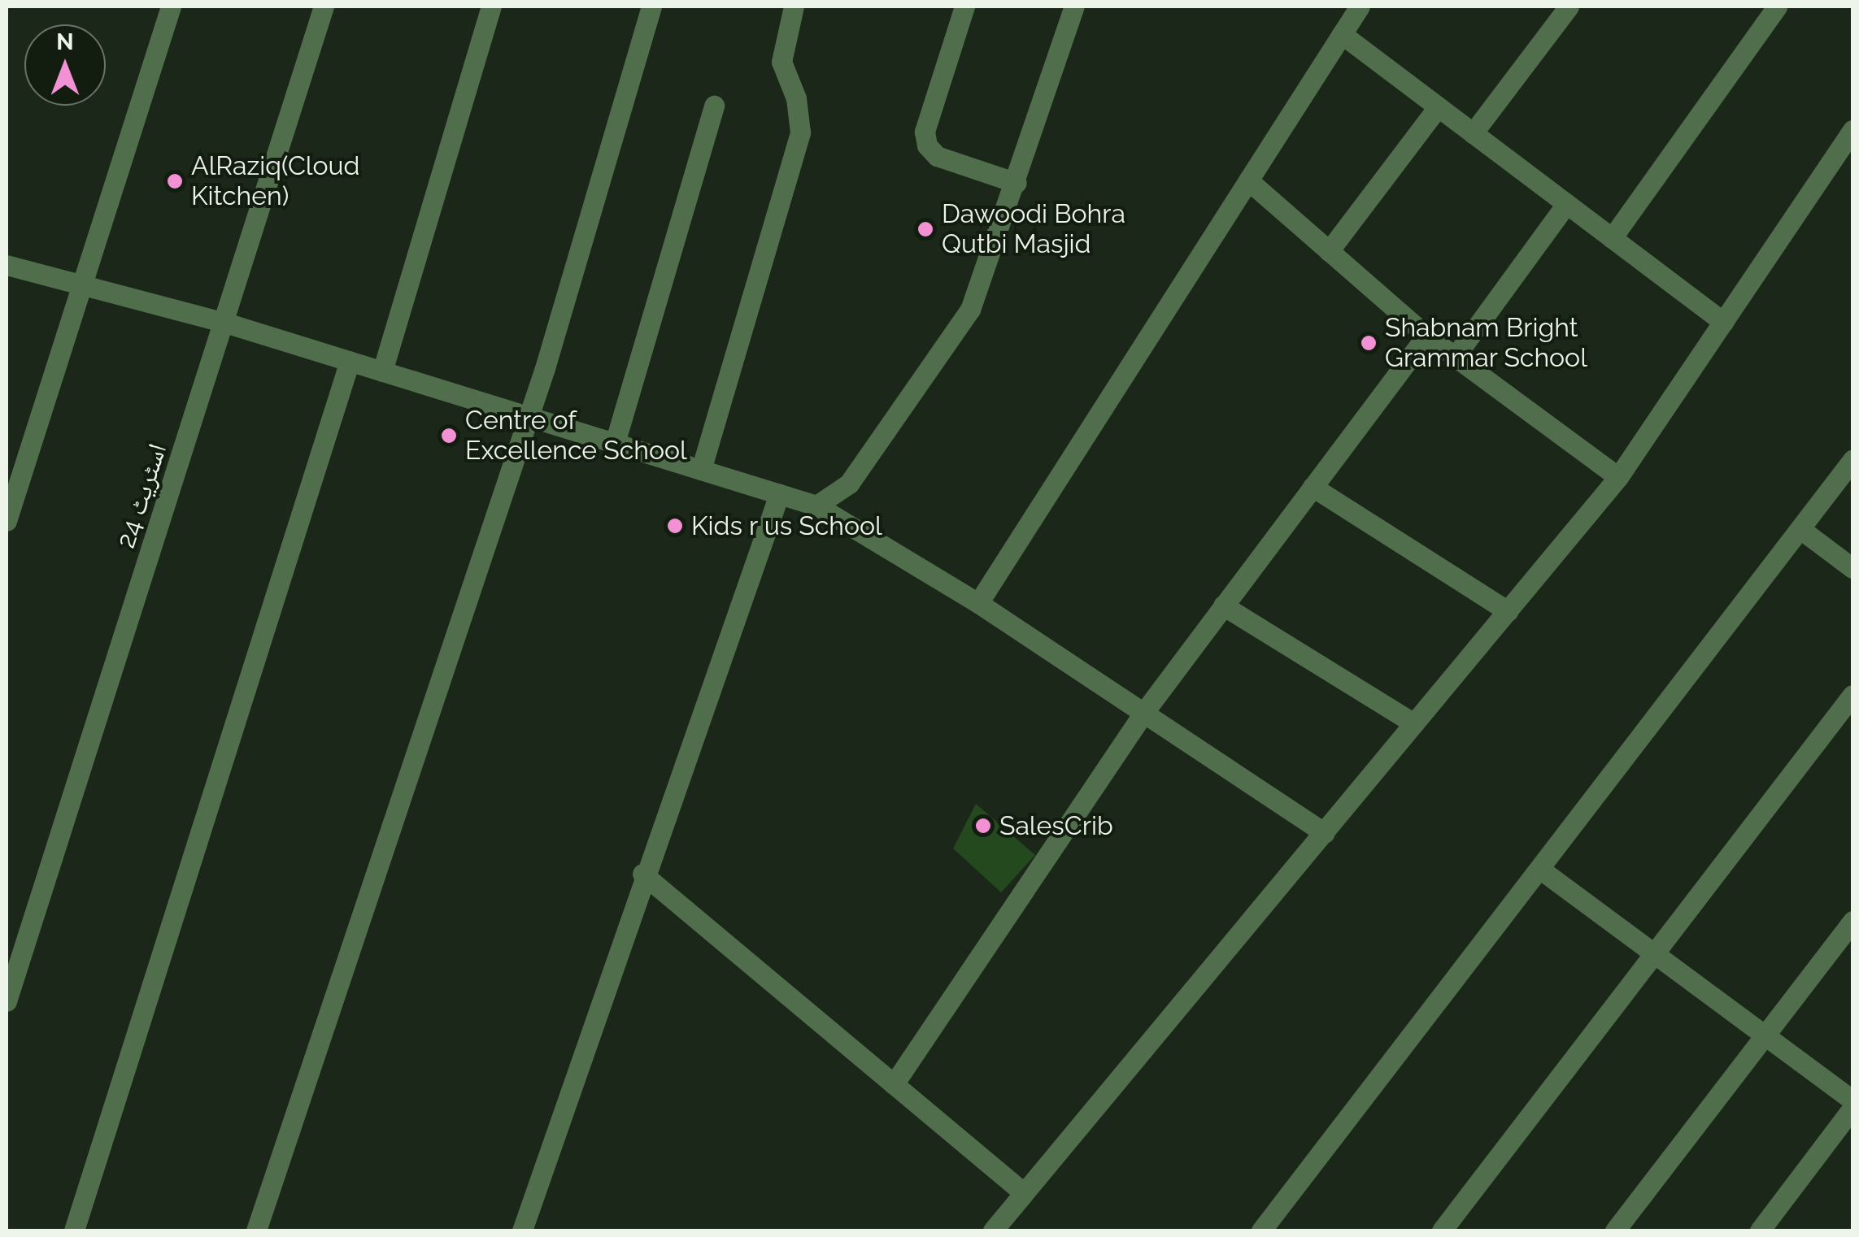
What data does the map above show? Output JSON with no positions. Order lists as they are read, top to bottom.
{
  "streets": {
    "street": ["اسٹریٹ 24"]
  },
  "places": [
    "AlRaziq(Cloud Kitchen)",
    "Dawoodi Bohra Qutbi Masjid",
    "Shabnam Bright Grammar School",
    "Centre of Excellence School",
    "Kids r us School",
    "SalesCrib"
  ],
  "north": "top"
}
